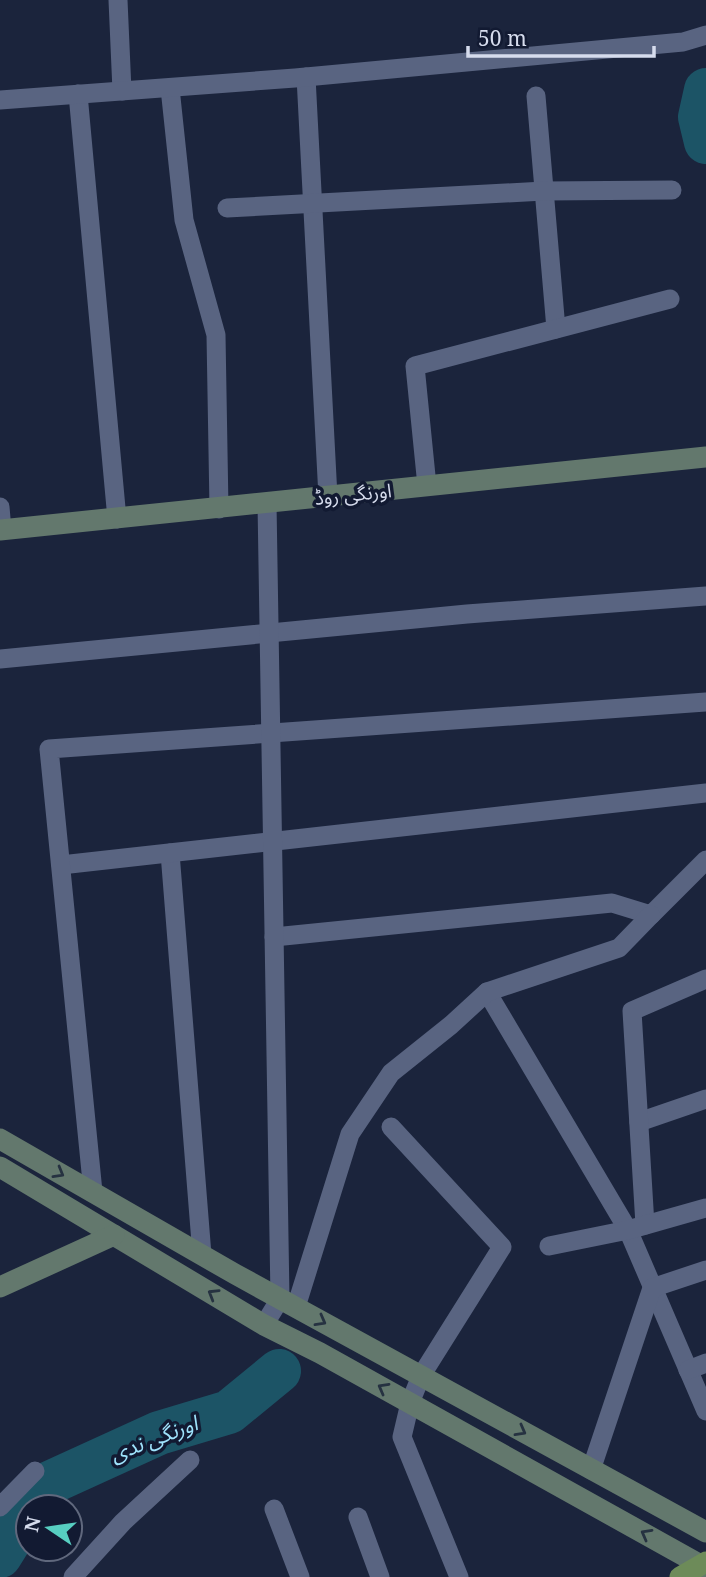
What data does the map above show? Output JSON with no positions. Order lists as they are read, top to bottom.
{
  "streets": {
    "main road": ["اورنگی روڈ"]
  },
  "water": ["اورنگی ندی"],
  "scale_bar": "50 m",
  "north": "left"
}
